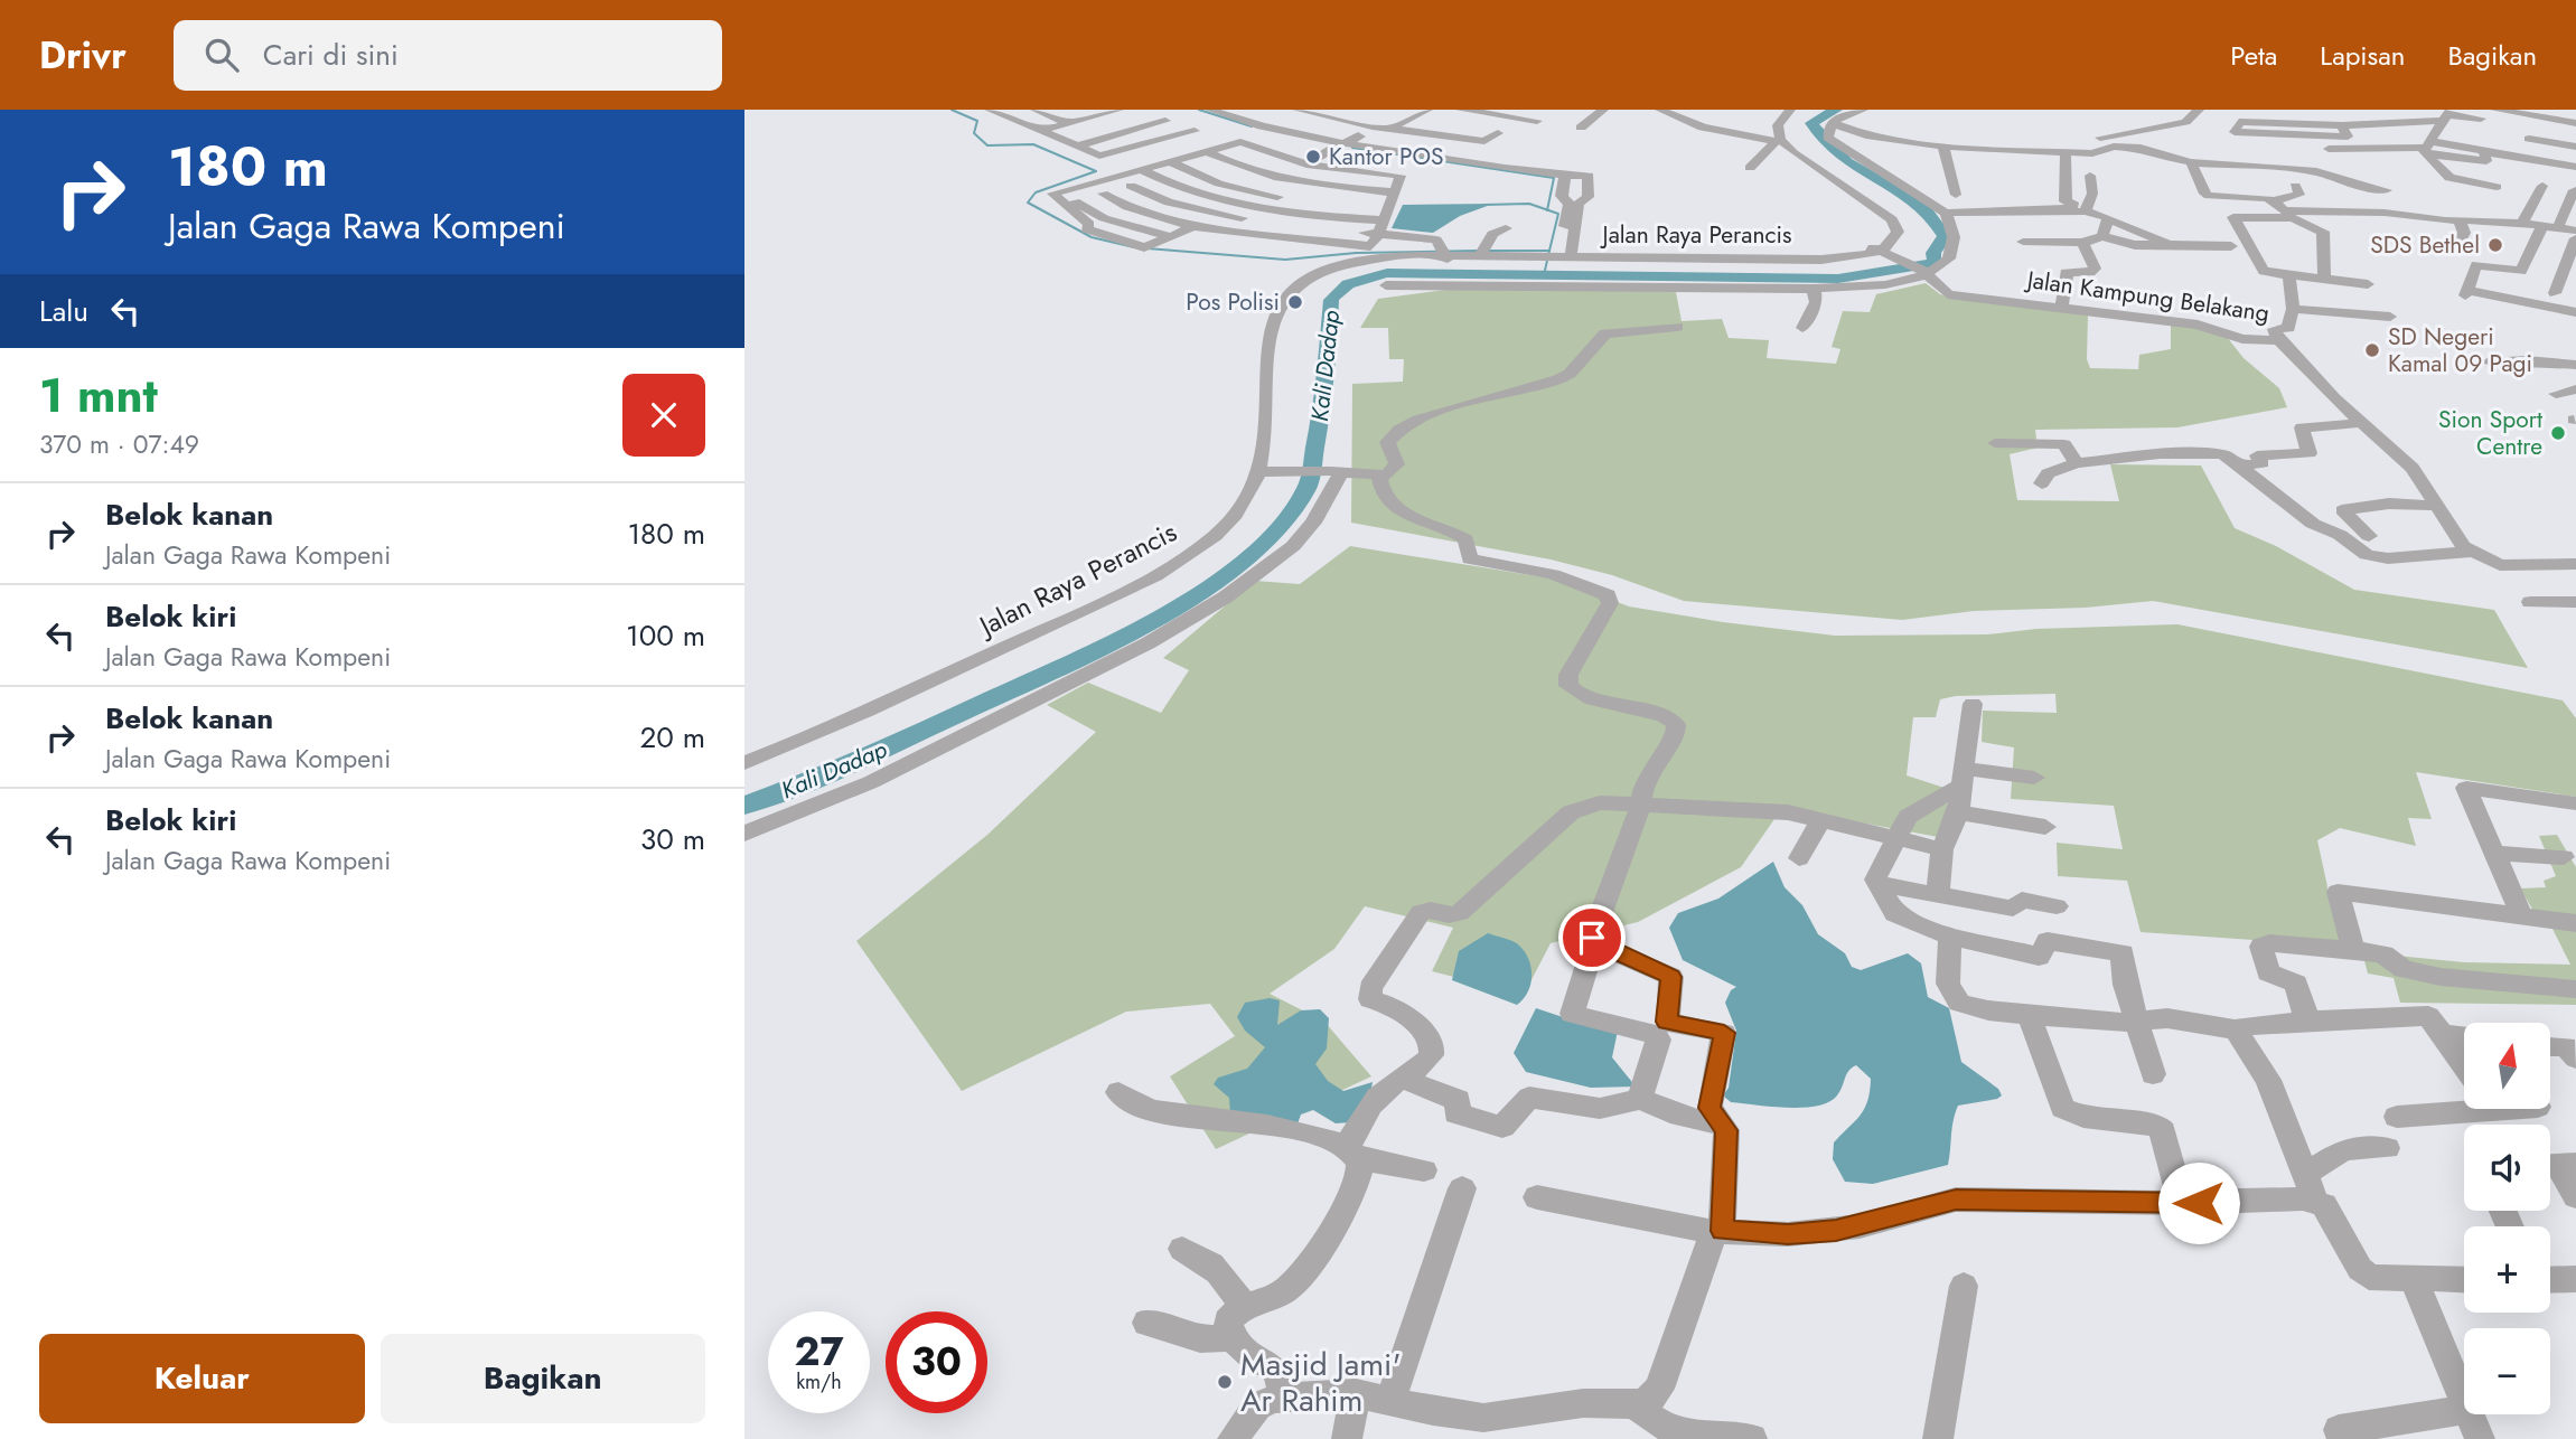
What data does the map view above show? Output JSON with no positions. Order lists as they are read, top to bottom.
{
  "streets": {
    "street": ["Jalan Raya Perancis", "Jalan Kampung Belakang"]
  },
  "crossings": [
    ["Jalan Raya Perancis", "Jalan Kampung Belakang"]
  ],
  "water": ["Kali Dadap"],
  "places": [
    "Kantor POS",
    "SDS Bethel",
    "Pos Polisi",
    "SD Negeri Kamal 09 Pagi",
    "Sion Sport Centre",
    "Masjid Jami' Ar Rahim"
  ],
  "north": "top",
  "page": {
    "header": "Drivr",
    "search": "Cari di sini",
    "nav": ["Peta", "Lapisan", "Bagikan"],
    "turn": ["180 m", "Jalan Gaga Rawa Kompeni"],
    "then": "Lalu",
    "heading": ["1 mnt", "370 m · 07:49"],
    "list": [
      {
        "name": "Belok kanan",
        "note": "Jalan Gaga Rawa Kompeni",
        "value": "180 m"
      },
      {
        "name": "Belok kiri",
        "note": "Jalan Gaga Rawa Kompeni",
        "value": "100 m"
      },
      {
        "name": "Belok kanan",
        "note": "Jalan Gaga Rawa Kompeni",
        "value": "20 m"
      },
      {
        "name": "Belok kiri",
        "note": "Jalan Gaga Rawa Kompeni",
        "value": "30 m"
      }
    ],
    "map_buttons": ["+", "−"],
    "speed": "27 km/h",
    "limit": "30",
    "buttons": ["Keluar", "Bagikan"]
  }
}
